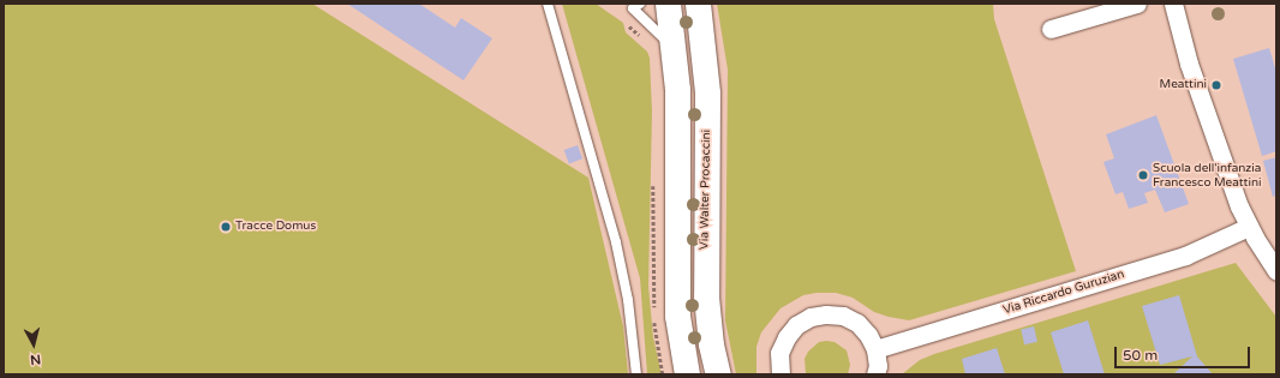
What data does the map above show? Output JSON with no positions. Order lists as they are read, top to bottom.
{
  "streets": {
    "street": ["Via Walter Procaccini", "Via Riccardo Guruzian"]
  },
  "places": ["Meattini", "Scuola dell'infanzia Francesco Meattini", "Tracce Domus"],
  "scale_bar": "50 m",
  "north": "bottom"
}
